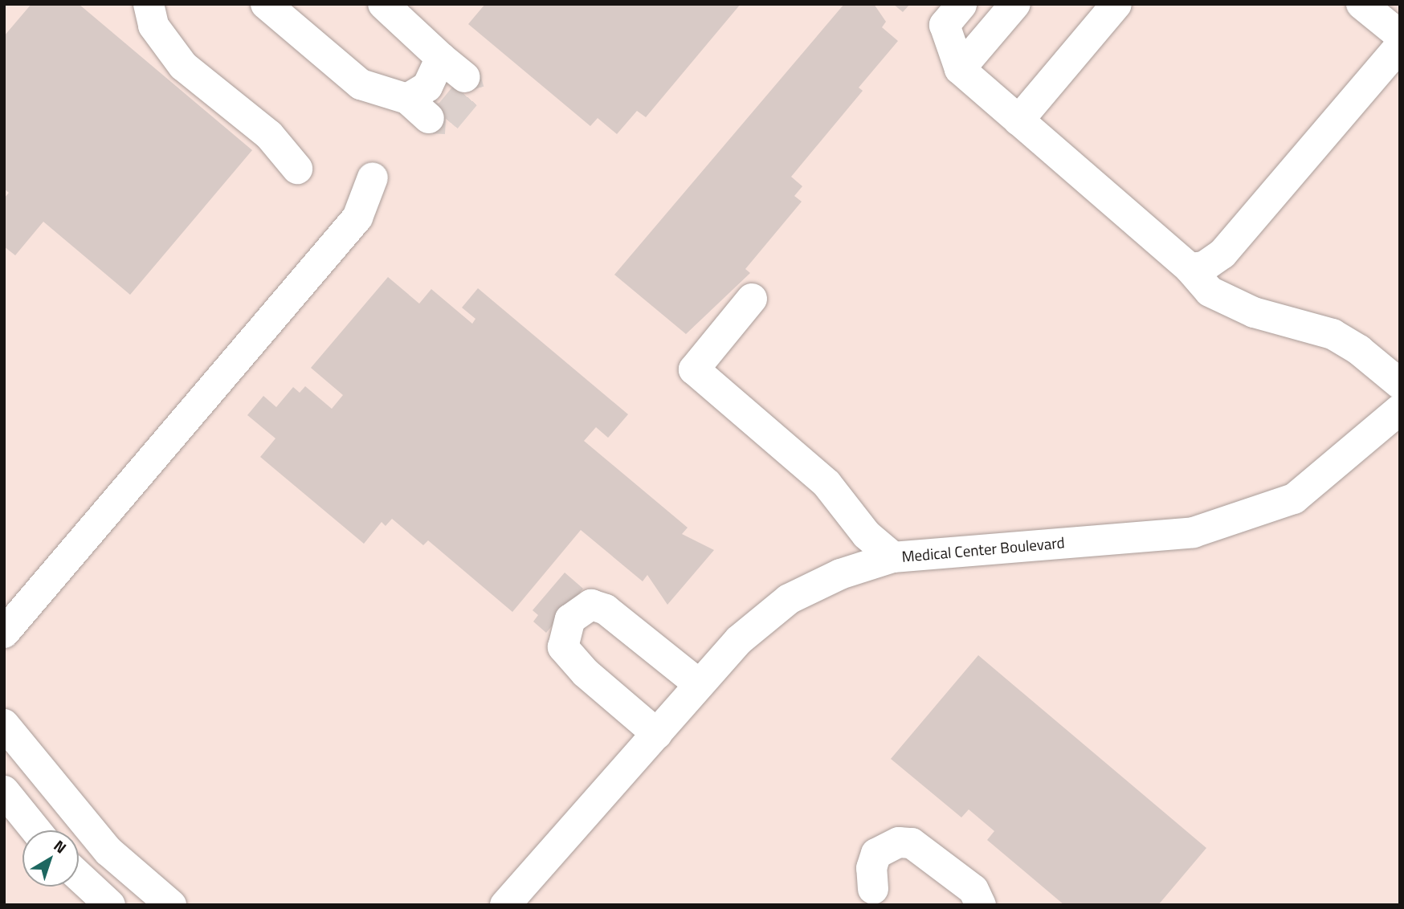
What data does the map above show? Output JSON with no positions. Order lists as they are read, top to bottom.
{
  "streets": {
    "street": ["Medical Center Boulevard"]
  },
  "north": "top right"
}
